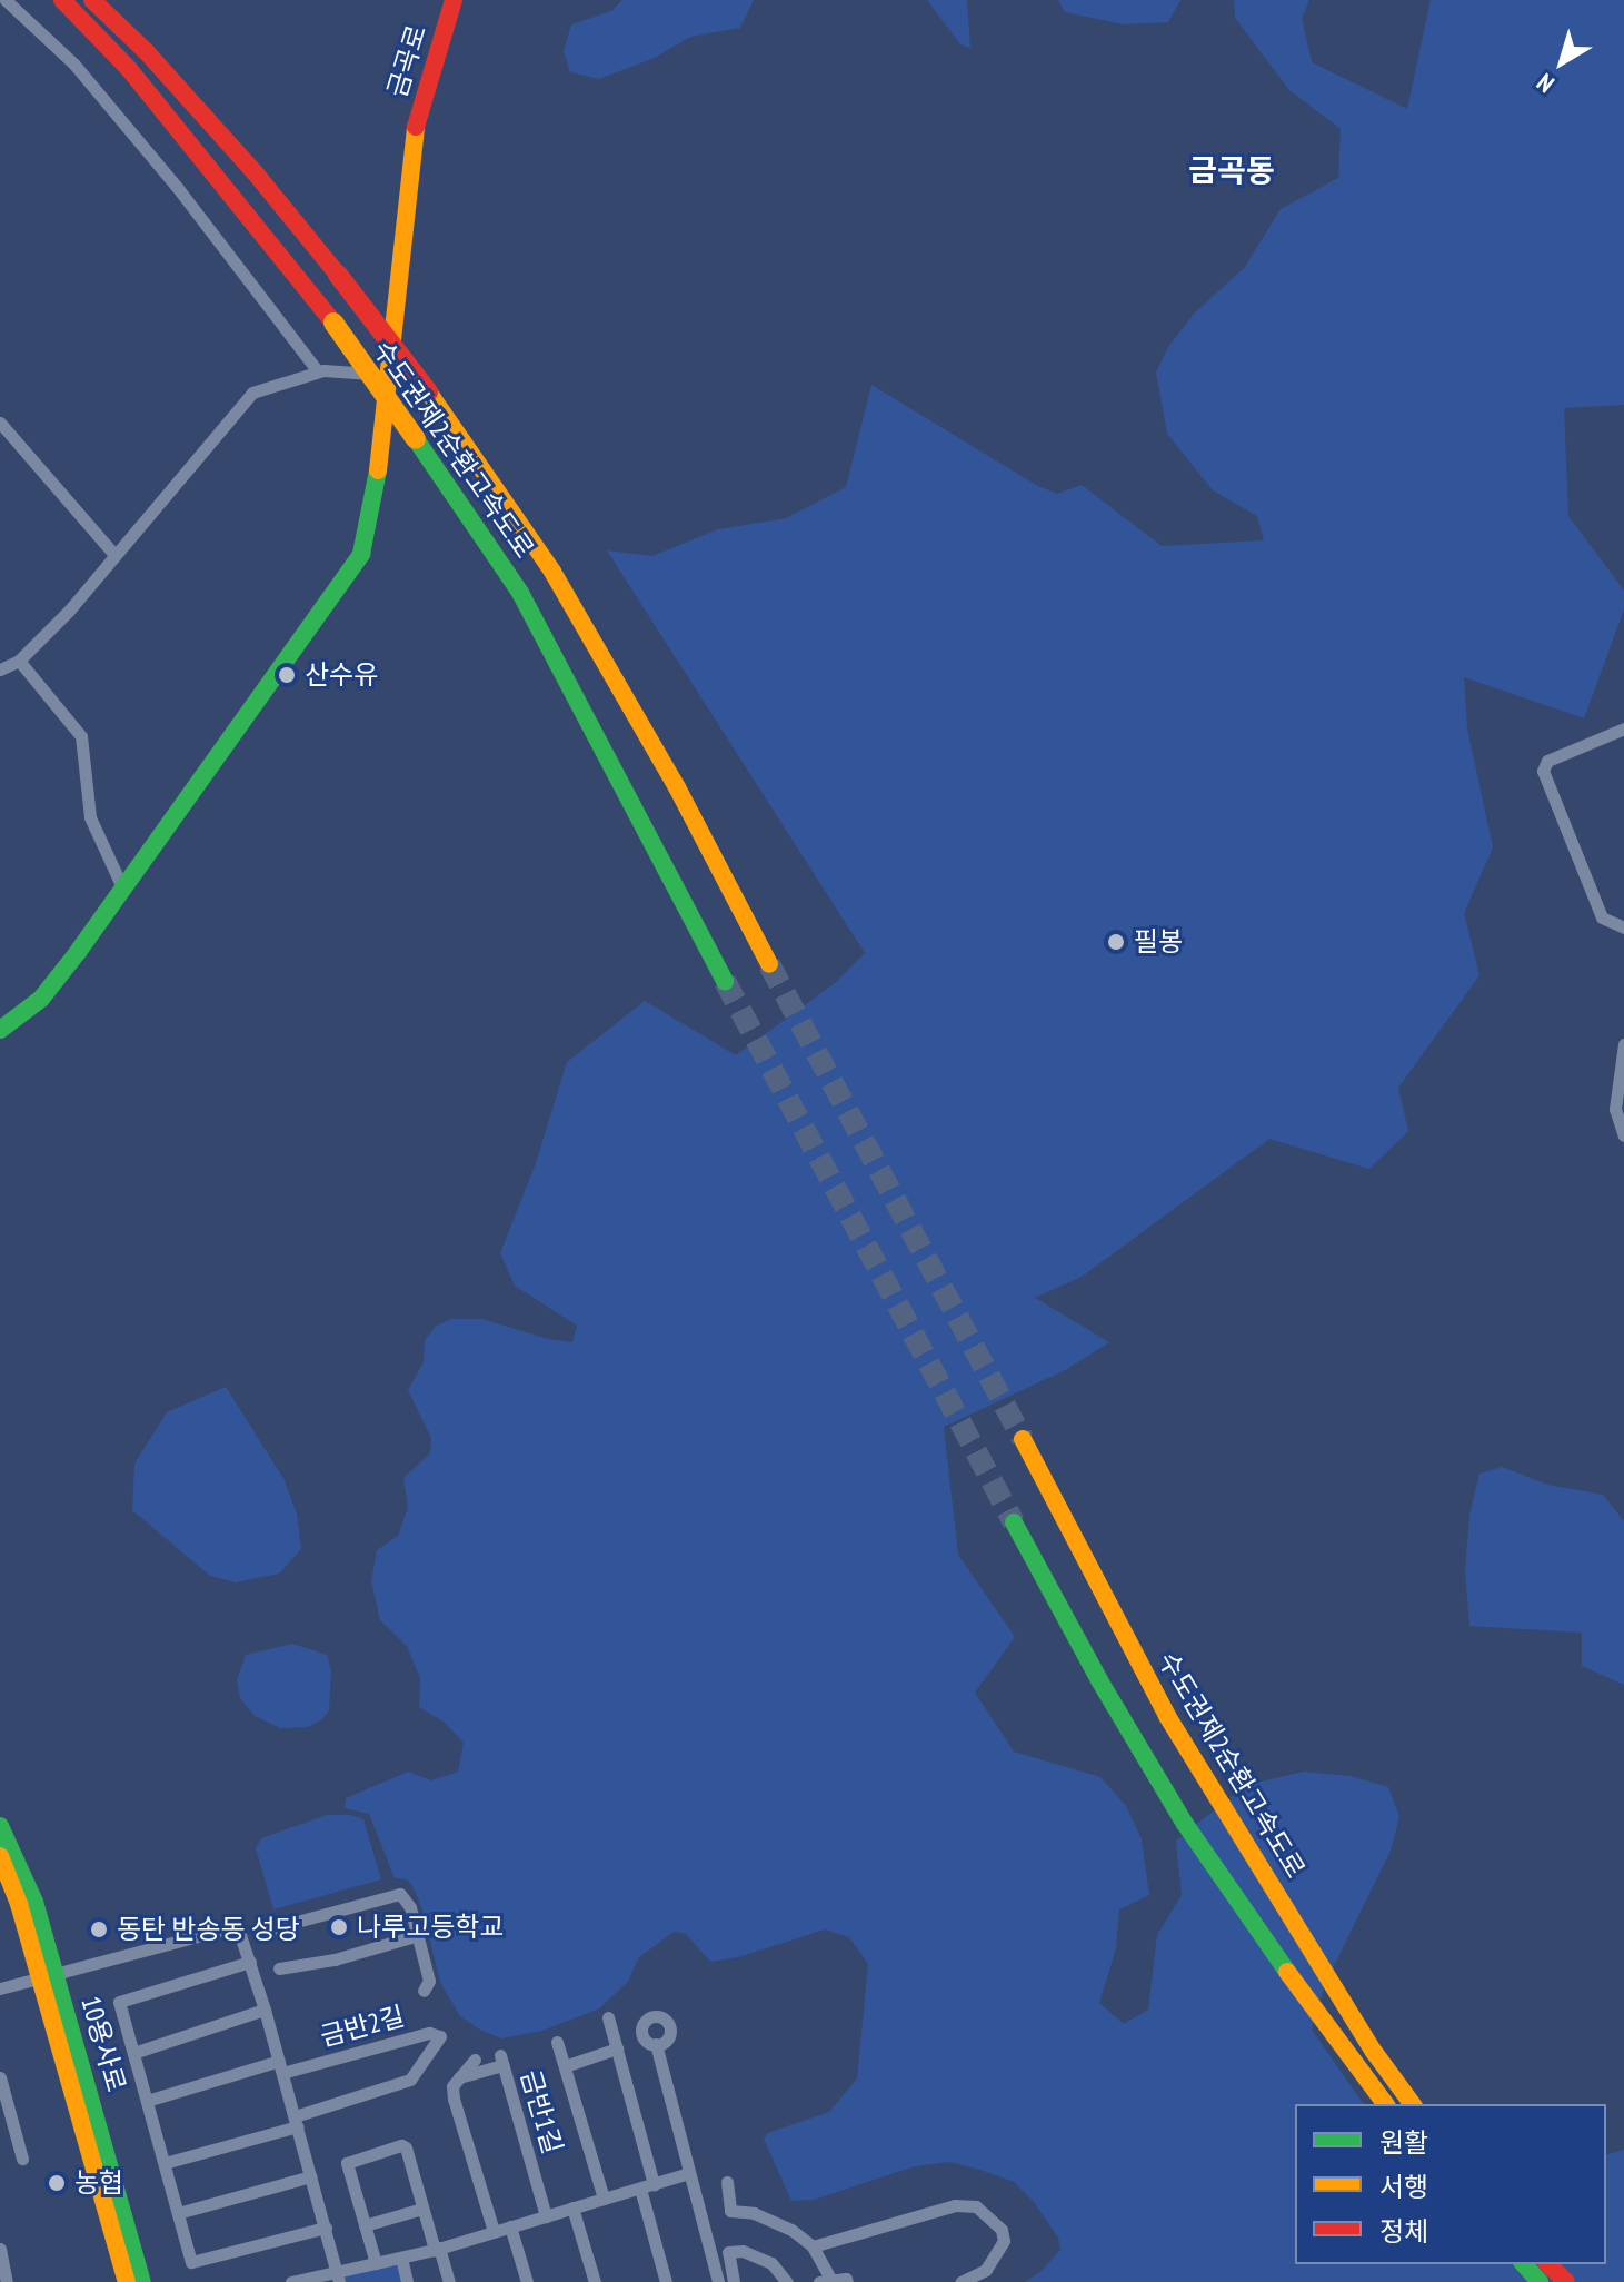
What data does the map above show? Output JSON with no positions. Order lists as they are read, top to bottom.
{
  "streets": {
    "main road": ["금곡로", "수도권제2순환고속도로", "10용사로"],
    "street": ["금반2길", "금반1길"]
  },
  "districts": ["금곡동"],
  "places": [
    "산수유",
    "필봉",
    "나루고등학교",
    "동탄 반송동 성당",
    "농협"
  ],
  "legend": ["원활", "서행", "정체"],
  "north": "bottom left"
}
